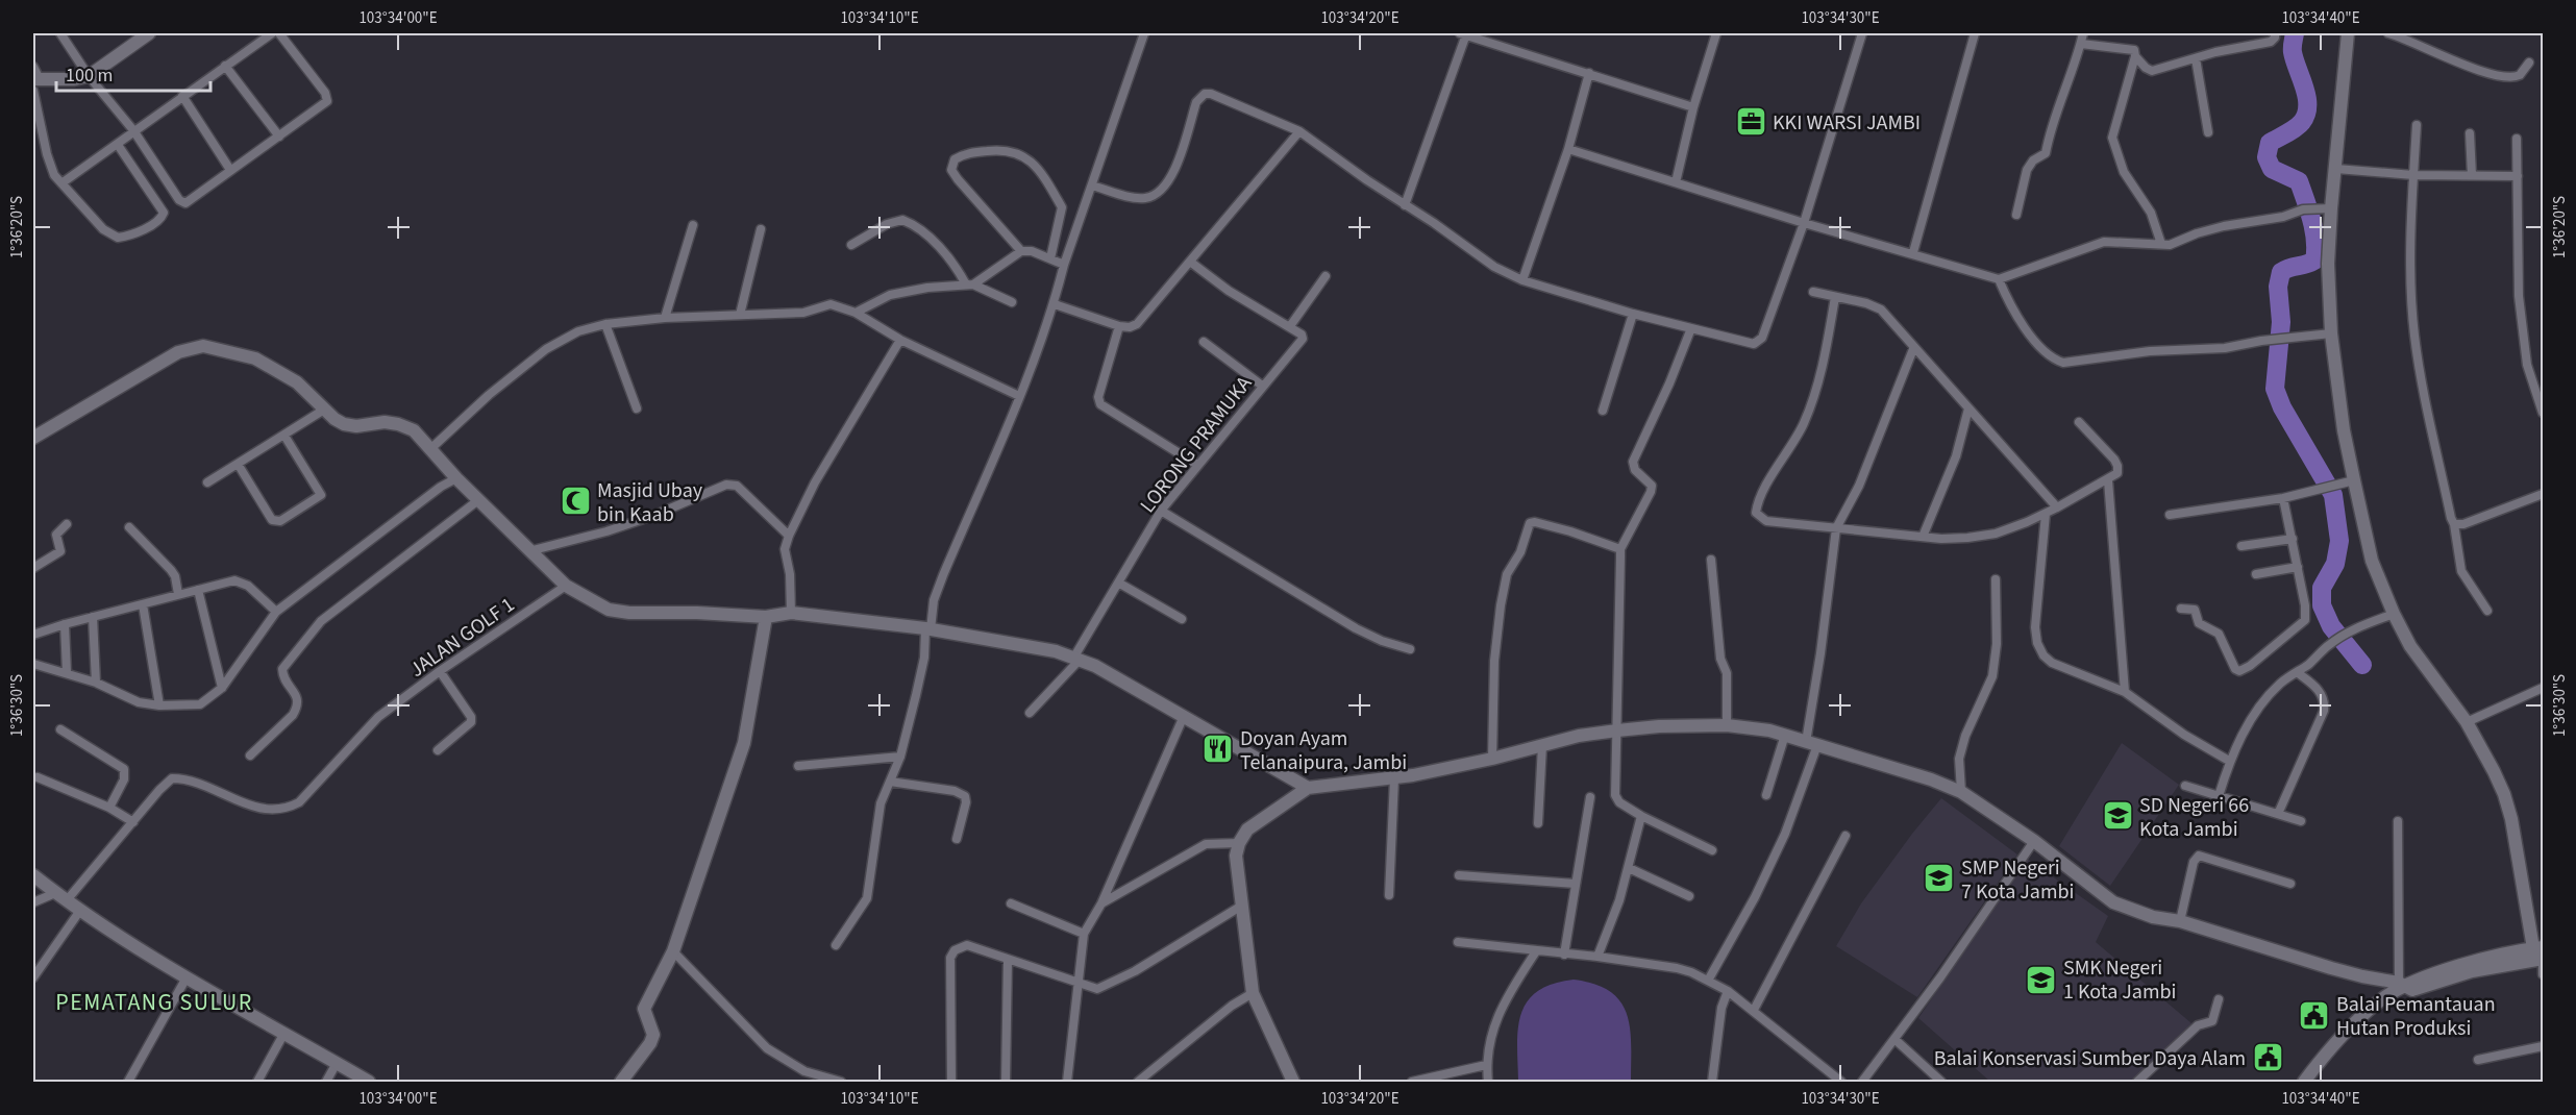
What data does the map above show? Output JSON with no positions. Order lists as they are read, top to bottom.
{
  "streets": {
    "street": ["LORONG PRAMUKA", "JALAN GOLF 1"]
  },
  "districts": ["PEMATANG SULUR"],
  "places": {
    "office": ["KKI WARSI JAMBI"],
    "mosque": ["Masjid Ubay bin Kaab"],
    "restaurant": ["Doyan Ayam Telanaipura, Jambi"],
    "school or university": ["SD Negeri 66 Kota Jambi", "SMP Negeri 7 Kota Jambi", "SMK Negeri 1 Kota Jambi"],
    "public building": ["Balai Pemantauan Hutan Produksi", "Balai Konservasi Sumber Daya Alam"]
  },
  "scale_bar": "100 m",
  "coordinates": [
    "103°34'00\"E",
    "103°34'10\"E",
    "103°34'20\"E",
    "103°34'30\"E",
    "103°34'40\"E",
    "1°36'20\"S",
    "1°36'30\"S"
  ]
}
